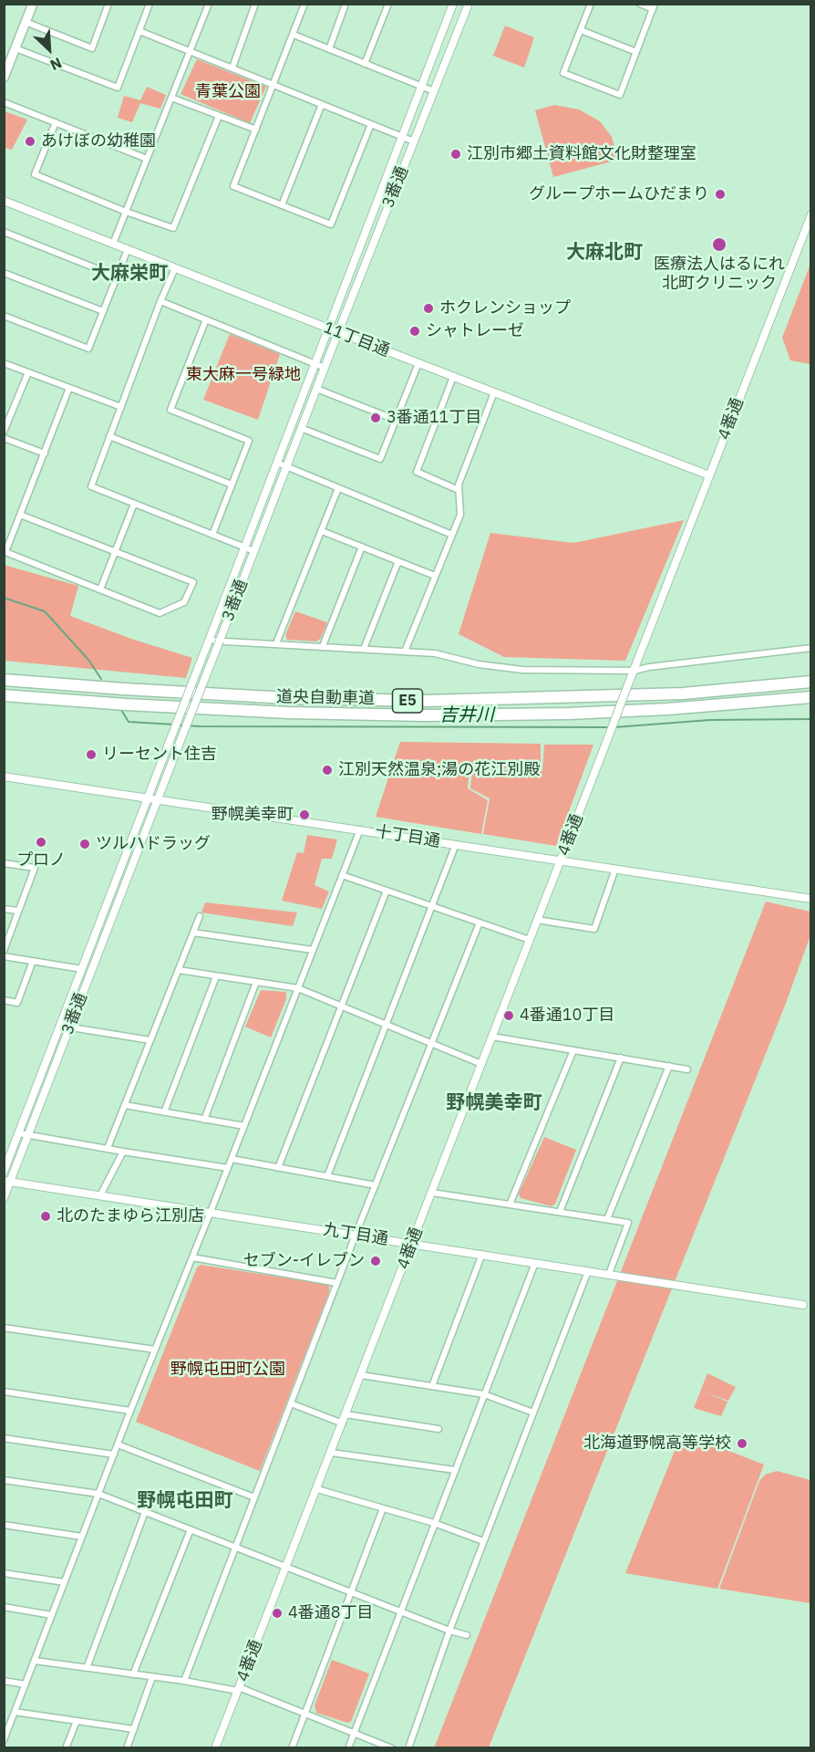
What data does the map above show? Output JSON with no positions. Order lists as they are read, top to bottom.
{
  "streets": {
    "highway": ["道央自動車道", "E5"],
    "street": [
      "3番通",
      "11丁目通",
      "4番通",
      "十丁目通",
      "九丁目通"
    ]
  },
  "crossings": [
    ["3番通", "11丁目通"],
    ["3番通", "十丁目通"],
    ["3番通", "九丁目通"],
    ["11丁目通", "4番通"],
    ["4番通", "十丁目通"],
    ["4番通", "九丁目通"]
  ],
  "districts": [
    "大麻北町",
    "大麻栄町",
    "野幌美幸町",
    "野幌屯田町"
  ],
  "water": ["吉井川"],
  "parks": ["青葉公園", "東大麻一号緑地", "野幌屯田町公園"],
  "places": [
    "あけぼの幼稚園",
    "江別市郷土資料館文化財整理室",
    "グループホームひだまり",
    "医療法人はるにれ 北町クリニック",
    "ホクレンショップ",
    "シャトレーゼ",
    "3番通11丁目",
    "リーセント住吉",
    "江別天然温泉;湯の花江別殿",
    "野幌美幸町",
    "プロノ",
    "ツルハドラッグ",
    "4番通10丁目",
    "北のたまゆら江別店",
    "セブン-イレブン",
    "北海道野幌高等学校",
    "4番通8丁目"
  ],
  "north": "bottom right"
}
